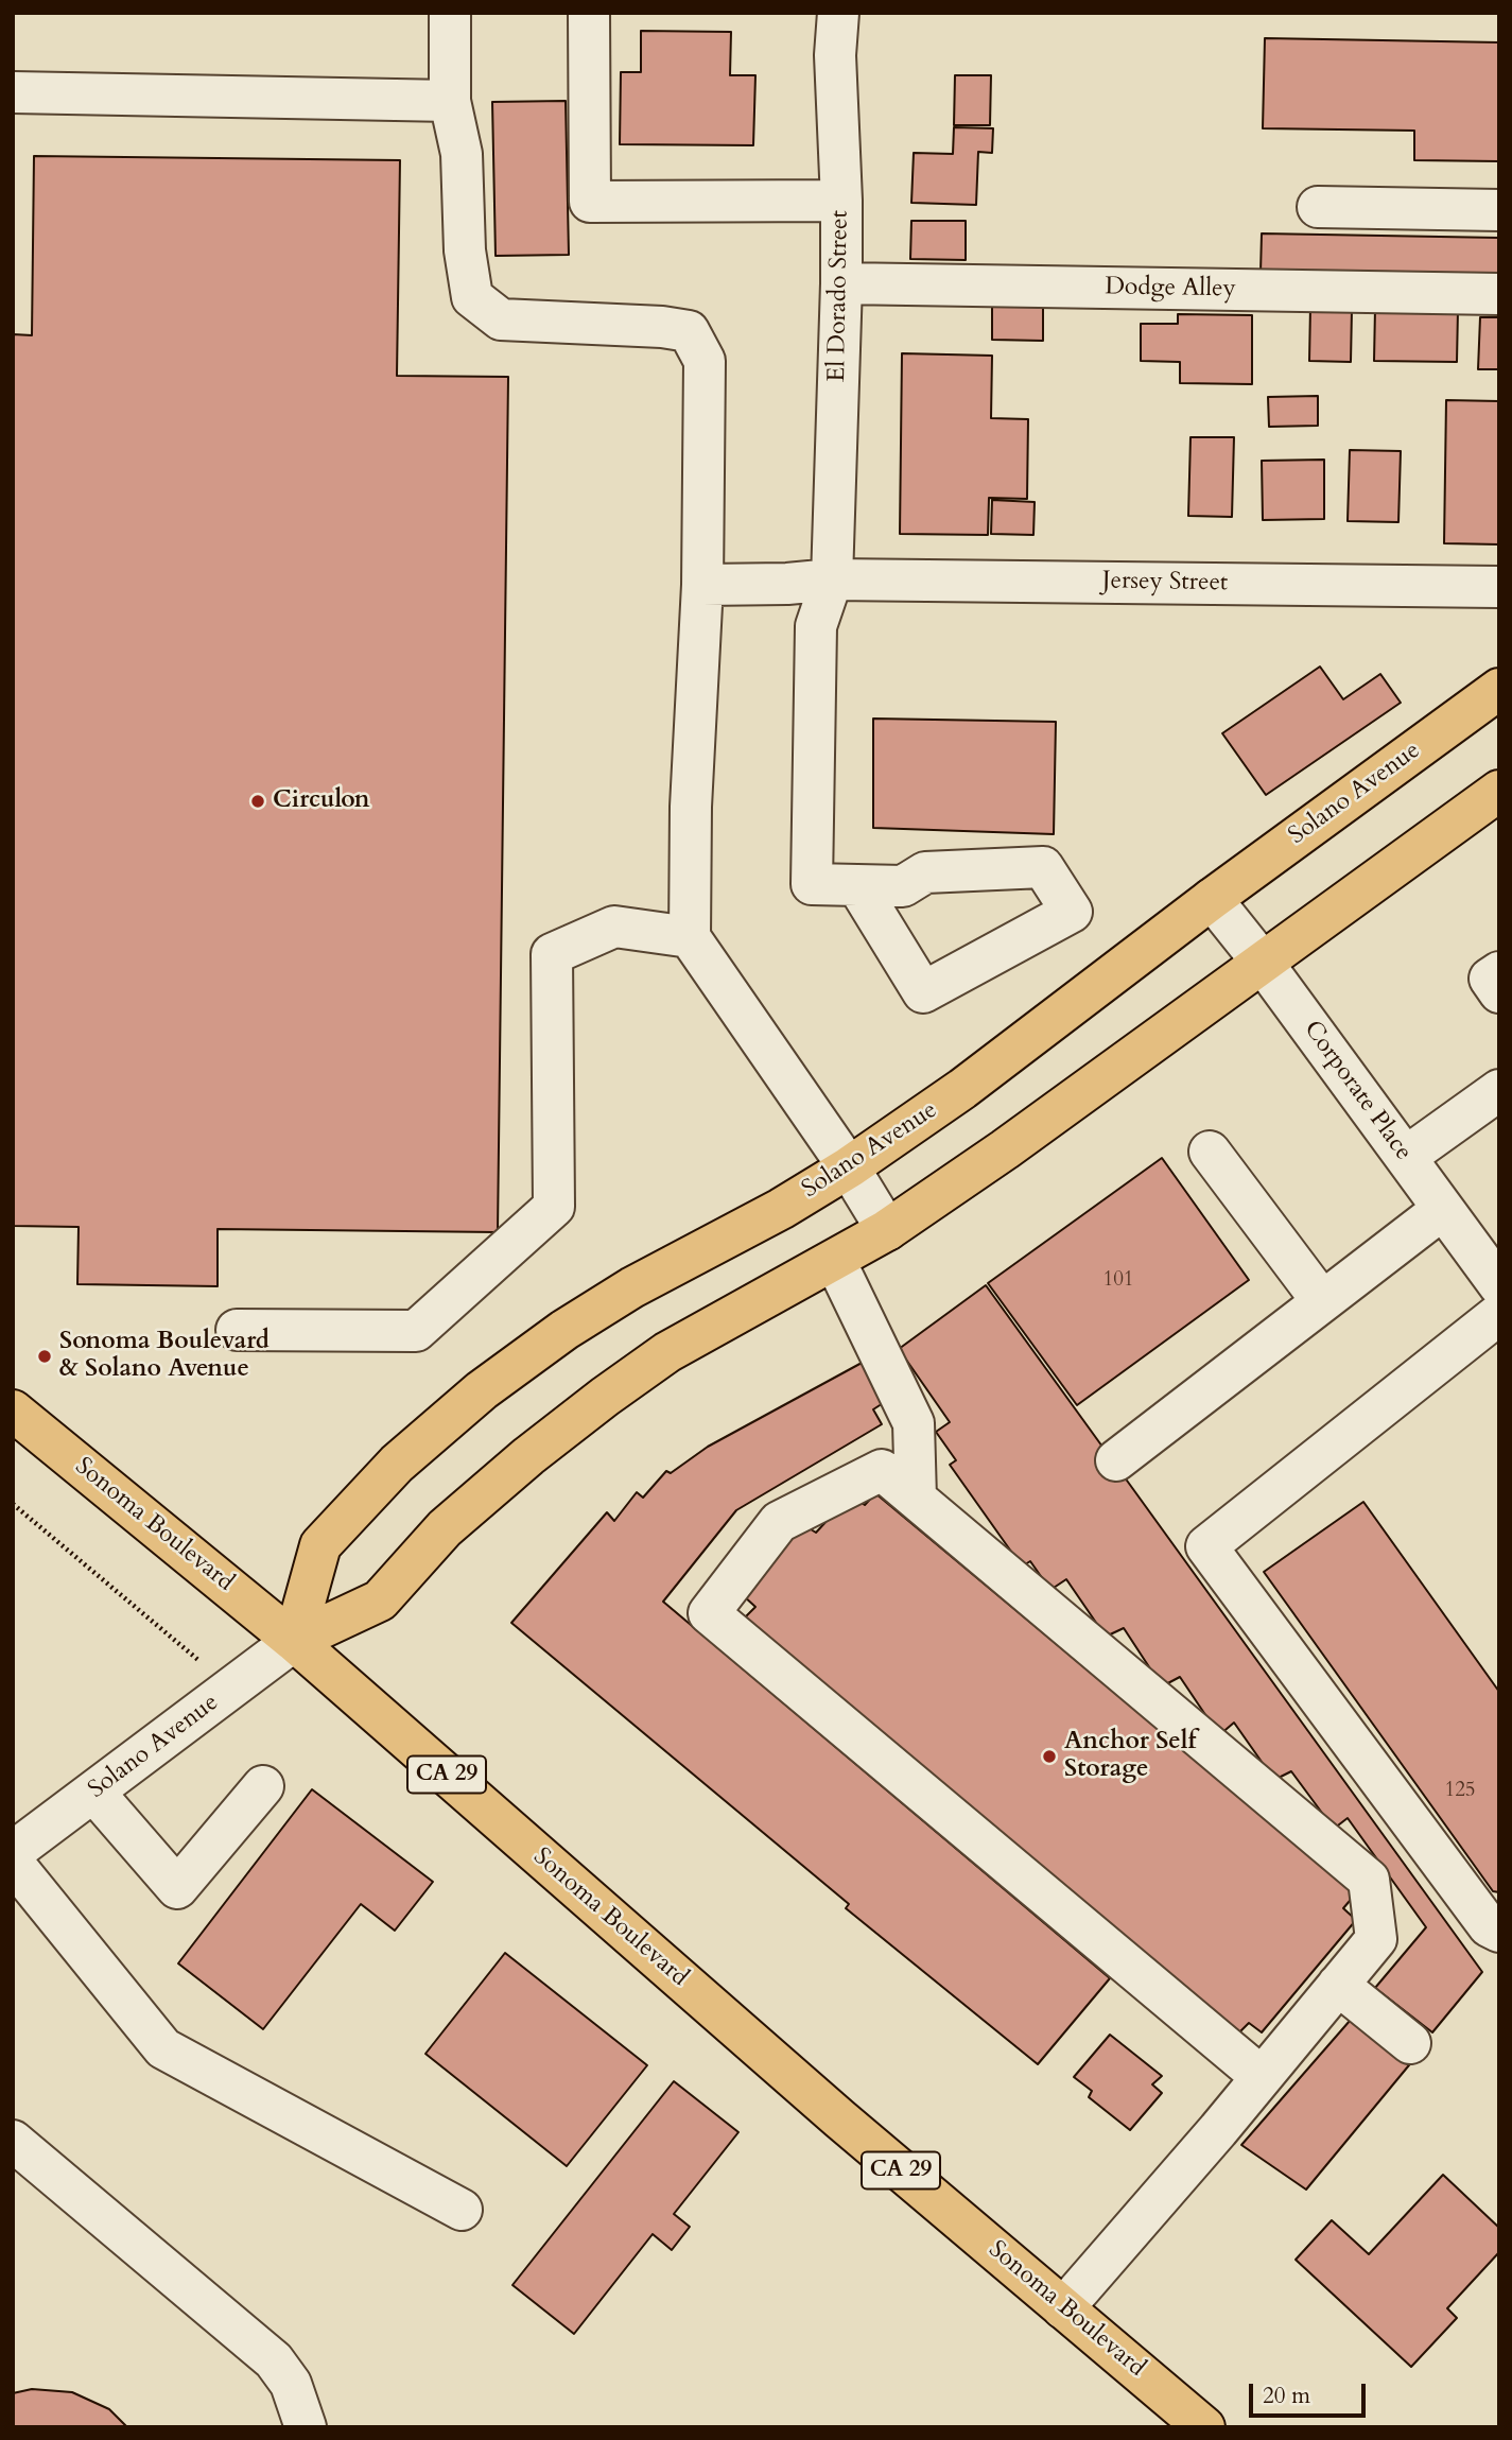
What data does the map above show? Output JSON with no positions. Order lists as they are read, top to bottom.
{
  "streets": {
    "main road": ["Solano Avenue", "Sonoma Boulevard", "CA 29"],
    "street": [
      "Dodge Alley",
      "El Dorado Street",
      "Jersey Street",
      "Corporate Place"
    ]
  },
  "crossings": [
    ["Dodge Alley", "El Dorado Street"],
    ["El Dorado Street", "Jersey Street"],
    ["Solano Avenue", "Corporate Place"],
    ["Solano Avenue", "Sonoma Boulevard"]
  ],
  "places": ["Circulon", "Sonoma Boulevard & Solano Avenue", "Anchor Self Storage"],
  "house_numbers": ["101", "125"],
  "scale_bar": "20 m"
}
